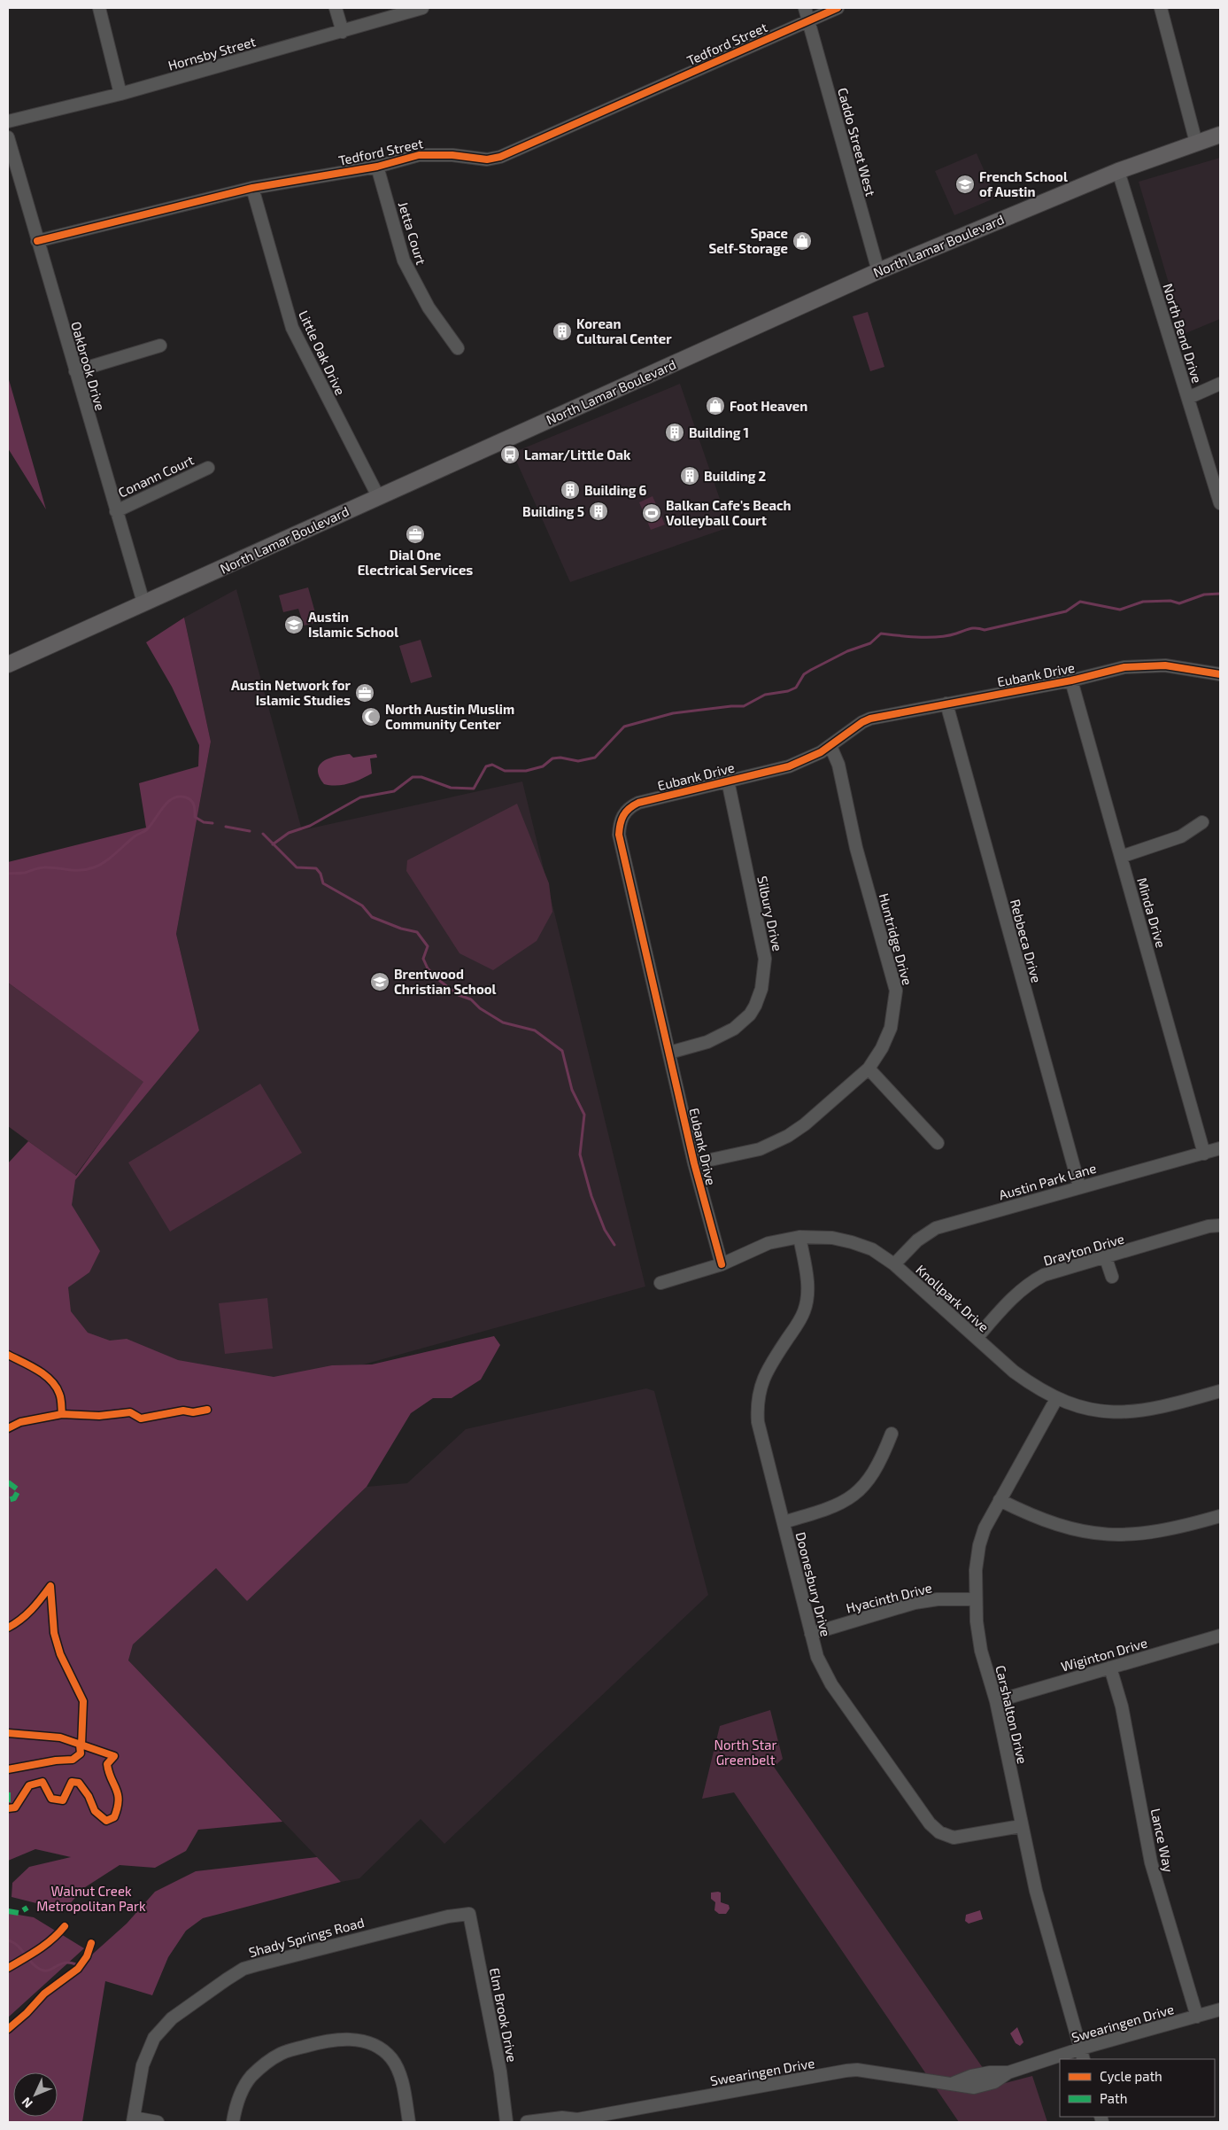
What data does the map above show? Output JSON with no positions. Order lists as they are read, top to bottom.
{
  "streets": {
    "main road": ["North Lamar Boulevard"],
    "street": [
      "Tedford Street",
      "Hornsby Street",
      "Caddo Street West",
      "Jetta Court",
      "North Bend Drive",
      "Little Oak Drive",
      "Oakbrook Drive",
      "Conann Court",
      "Eubank Drive",
      "Minda Drive",
      "Silbury Drive",
      "Huntridge Drive",
      "Rebbeca Drive",
      "Austin Park Lane",
      "Drayton Drive",
      "Knollpark Drive",
      "Doonesbury Drive",
      "Hyacinth Drive",
      "Wiginton Drive",
      "Carshalton Drive",
      "Lance Way",
      "Shady Springs Road",
      "Elm Brook Drive",
      "Swearingen Drive"
    ]
  },
  "crossings": [
    ["Tedford Street", "Caddo Street West"],
    ["Tedford Street", "Jetta Court"],
    ["Tedford Street", "Little Oak Drive"],
    ["Tedford Street", "Oakbrook Drive"],
    ["Caddo Street West", "North Lamar Boulevard"],
    ["North Lamar Boulevard", "North Bend Drive"],
    ["North Lamar Boulevard", "Little Oak Drive"],
    ["North Lamar Boulevard", "Oakbrook Drive"],
    ["Oakbrook Drive", "Conann Court"],
    ["Eubank Drive", "Minda Drive"],
    ["Eubank Drive", "Silbury Drive"],
    ["Eubank Drive", "Huntridge Drive"],
    ["Eubank Drive", "Rebbeca Drive"],
    ["Eubank Drive", "Knollpark Drive"],
    ["Minda Drive", "Austin Park Lane"],
    ["Rebbeca Drive", "Austin Park Lane"],
    ["Austin Park Lane", "Knollpark Drive"],
    ["Drayton Drive", "Knollpark Drive"],
    ["Knollpark Drive", "Doonesbury Drive"],
    ["Knollpark Drive", "Carshalton Drive"],
    ["Doonesbury Drive", "Hyacinth Drive"],
    ["Doonesbury Drive", "Carshalton Drive"],
    ["Hyacinth Drive", "Carshalton Drive"],
    ["Wiginton Drive", "Carshalton Drive"],
    ["Wiginton Drive", "Lance Way"],
    ["Carshalton Drive", "Swearingen Drive"],
    ["Lance Way", "Swearingen Drive"],
    ["Shady Springs Road", "Elm Brook Drive"]
  ],
  "parks": ["North Star Greenbelt", "Walnut Creek Metropolitan Park"],
  "places": {
    "school or university": ["French School of Austin", "Austin Islamic School", "Brentwood Christian School"],
    "shop": ["Space Self-Storage", "Foot Heaven"],
    "building": [
      "Korean Cultural Center",
      "Building 1",
      "Building 2",
      "Building 6",
      "Building 5"
    ],
    "bus stop": ["Lamar/Little Oak"],
    "sports": ["Balkan Cafe's Beach Volleyball Court"],
    "office": ["Dial One Electrical Services", "Austin Network for Islamic Studies"],
    "mosque": ["North Austin Muslim Community Center"]
  },
  "legend": ["Cycle path", "Path"],
  "north": "bottom left"
}
